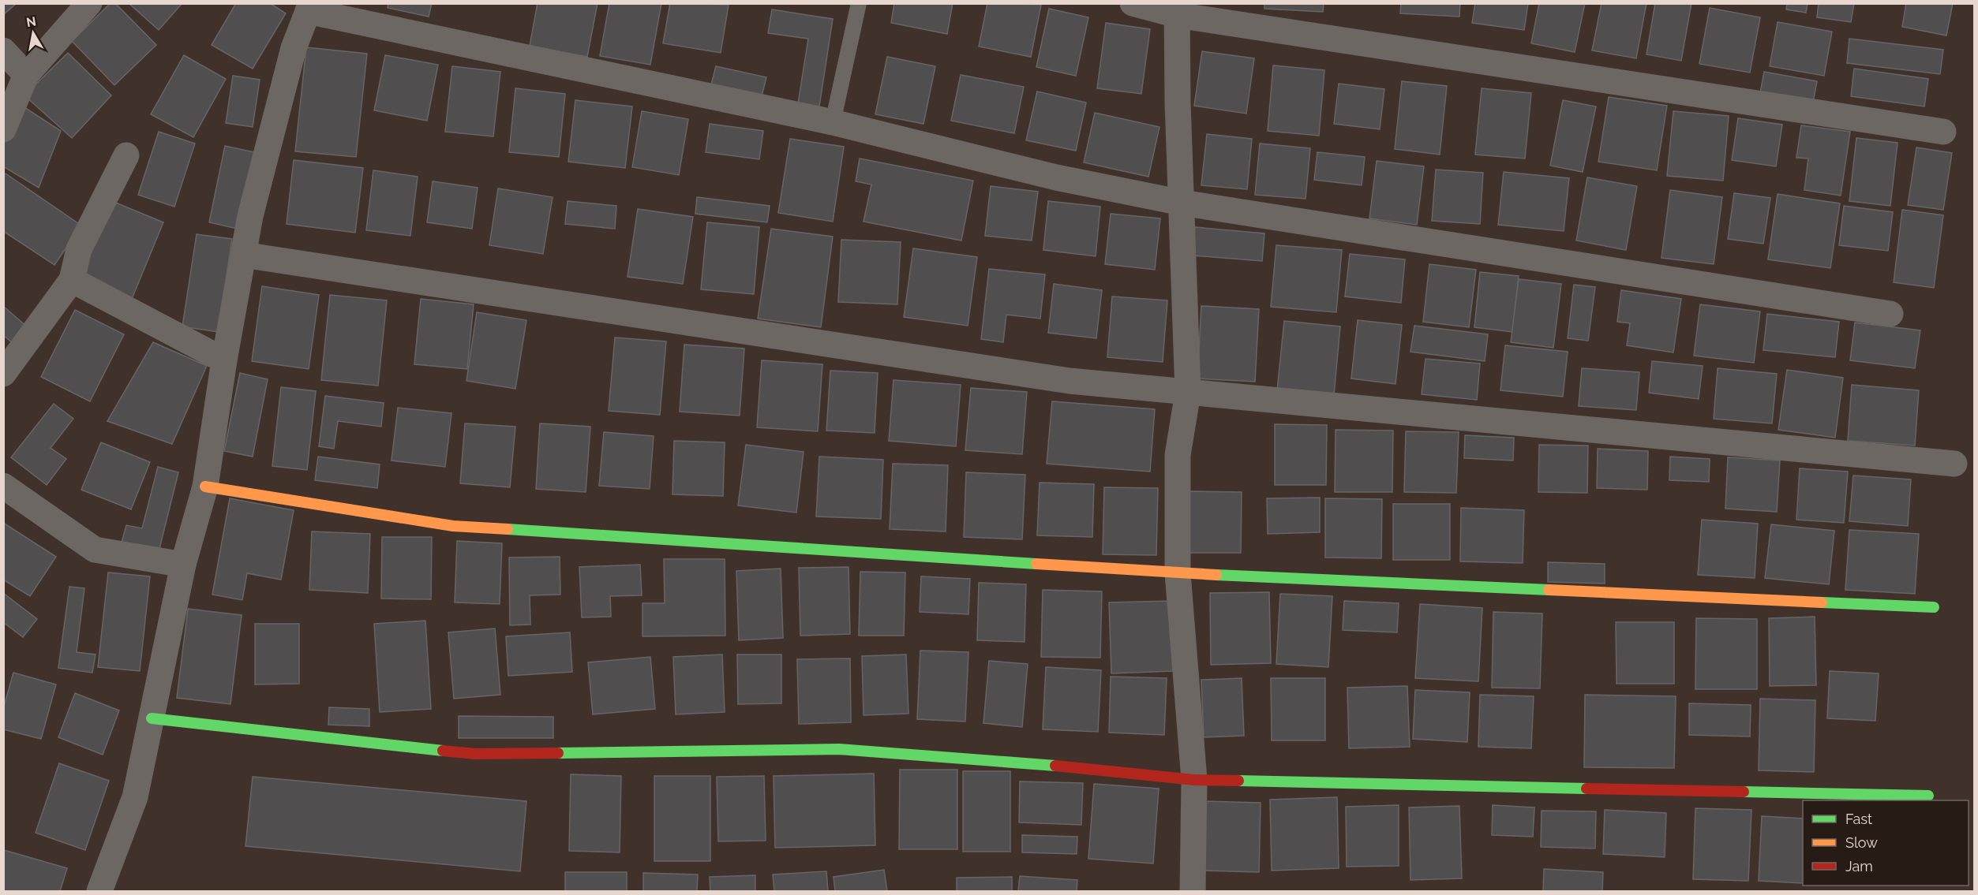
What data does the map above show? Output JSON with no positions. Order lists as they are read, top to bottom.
{
  "legend": ["Fast", "Slow", "Jam"],
  "north": "top"
}
